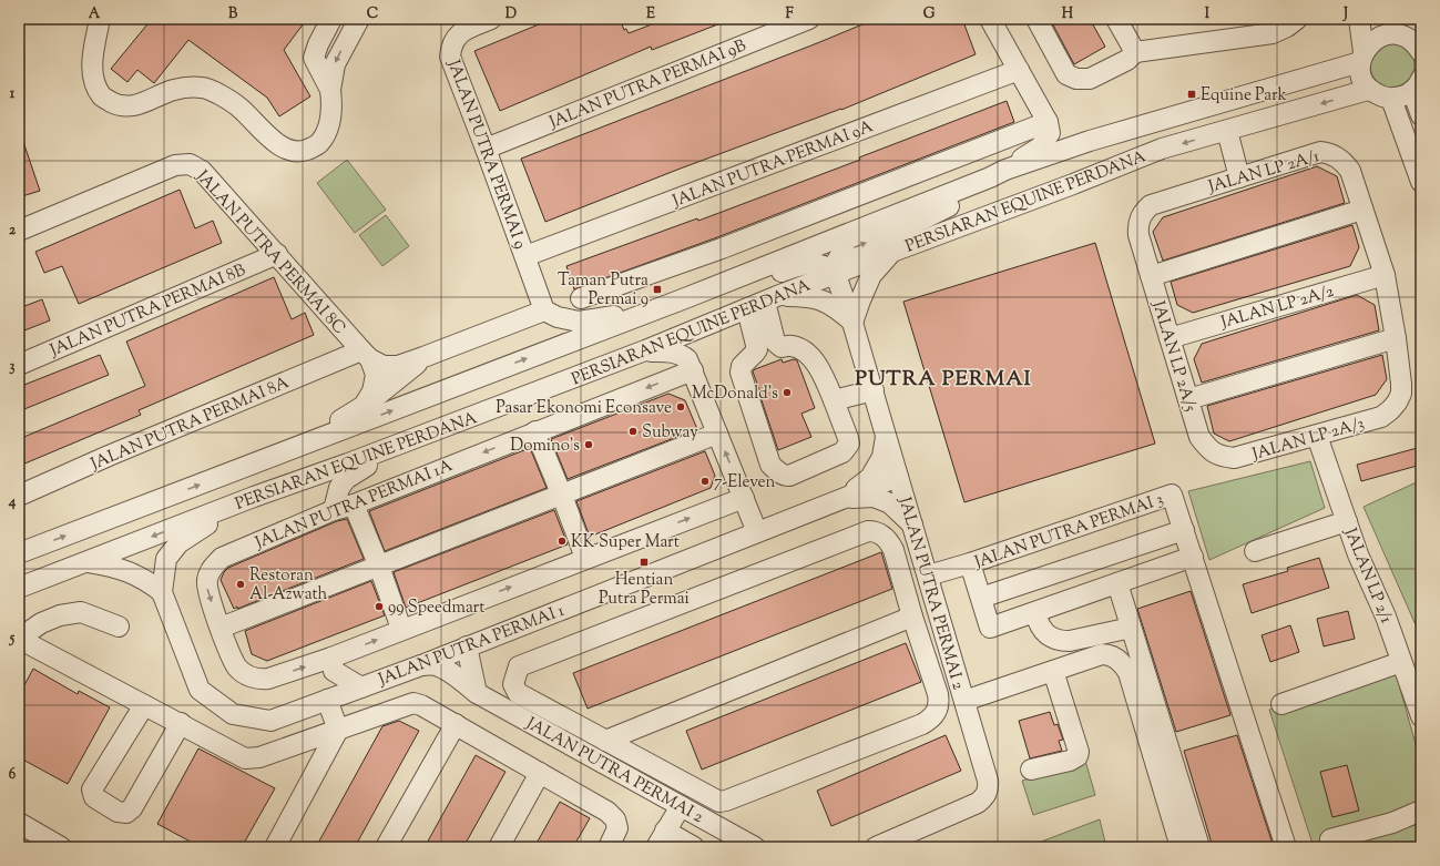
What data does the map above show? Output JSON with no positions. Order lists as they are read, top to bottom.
{
  "streets": {
    "street": [
      "JALAN PUTRA PERMAI 9B",
      "JALAN PUTRA PERMAI 9",
      "JALAN PUTRA PERMAI 9A",
      "JALAN LP 2A/1",
      "PERSIARAN EQUINE PERDANA",
      "JALAN PUTRA PERMAI 8C",
      "JALAN LP 2A/2",
      "JALAN PUTRA PERMAI 8B",
      "JALAN LP 2A/5",
      "JALAN PUTRA PERMAI 8A",
      "JALAN LP 2A/3",
      "JALAN PUTRA PERMAI 1A",
      "JALAN PUTRA PERMAI 3",
      "JALAN LP 2/1",
      "JALAN PUTRA PERMAI 2",
      "JALAN PUTRA PERMAI 1"
    ]
  },
  "crossings": [
    ["JALAN PUTRA PERMAI 9B", "JALAN PUTRA PERMAI 9"],
    ["JALAN PUTRA PERMAI 9", "JALAN PUTRA PERMAI 9A"],
    ["JALAN LP 2A/1", "JALAN LP 2A/2"],
    ["JALAN LP 2A/1", "JALAN LP 2A/5"],
    ["JALAN LP 2A/1", "JALAN LP 2A/3"],
    ["PERSIARAN EQUINE PERDANA", "JALAN PUTRA PERMAI 2"],
    ["PERSIARAN EQUINE PERDANA", "JALAN PUTRA PERMAI 1"],
    ["JALAN PUTRA PERMAI 8C", "JALAN PUTRA PERMAI 8B"],
    ["JALAN PUTRA PERMAI 8C", "JALAN PUTRA PERMAI 8A"],
    ["JALAN LP 2A/2", "JALAN LP 2A/5"],
    ["JALAN LP 2A/5", "JALAN LP 2A/3"],
    ["JALAN LP 2A/3", "JALAN LP 2/1"],
    ["JALAN PUTRA PERMAI 3", "JALAN PUTRA PERMAI 2"],
    ["JALAN PUTRA PERMAI 2", "JALAN PUTRA PERMAI 1"]
  ],
  "districts": ["PUTRA PERMAI"],
  "places": {
    "transit": ["Equine Park", "Taman Putra Permai 9", "Hentian Putra Permai"],
    "other": [
      "McDonald's",
      "Pasar Ekonomi Econsave",
      "Subway",
      "Domino's",
      "7-Eleven",
      "KK Super Mart",
      "Restoran Al-Azwath",
      "99 Speedmart"
    ]
  },
  "grid": {
    "columns": [
      "A",
      "B",
      "C",
      "D",
      "E",
      "F",
      "G",
      "H",
      "I",
      "J"
    ],
    "rows": [
      "1",
      "2",
      "3",
      "4",
      "5",
      "6"
    ]
  }
}
